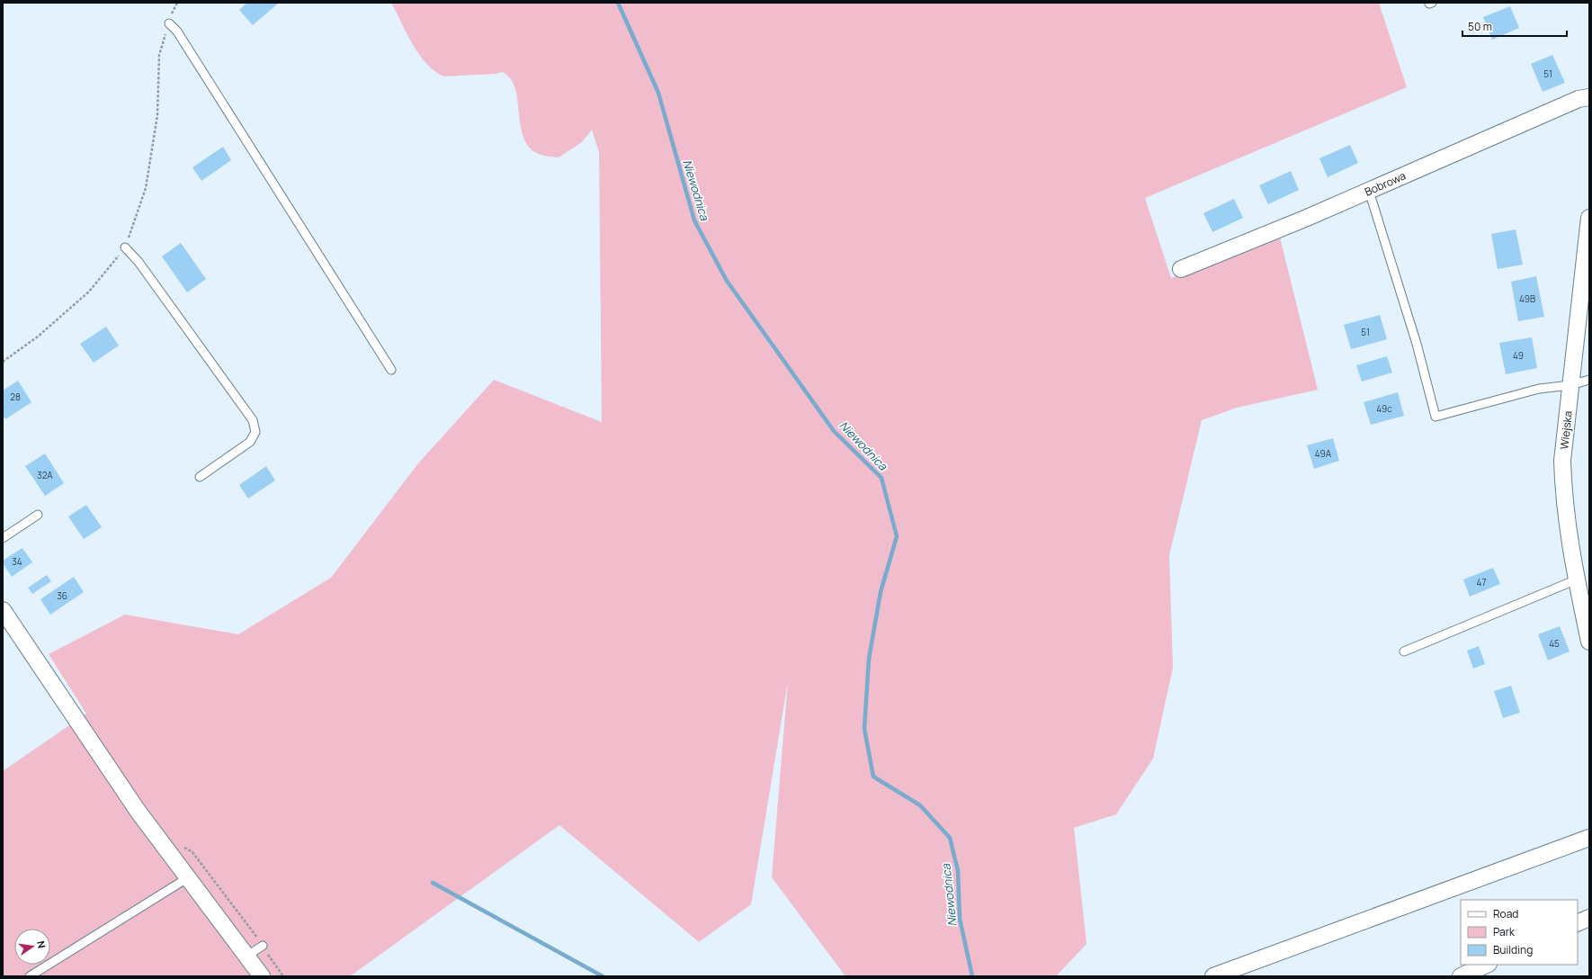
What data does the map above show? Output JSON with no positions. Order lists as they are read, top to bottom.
{
  "streets": {
    "street": ["Bobrowa", "Wiejska"]
  },
  "water": ["Niewodnica"],
  "house_numbers": [
    "51",
    "49B",
    "51",
    "49",
    "28",
    "49c",
    "49A",
    "32A",
    "34",
    "47",
    "36",
    "45"
  ],
  "legend": ["Road", "Park", "Building"],
  "scale_bar": "50 m",
  "north": "right"
}
